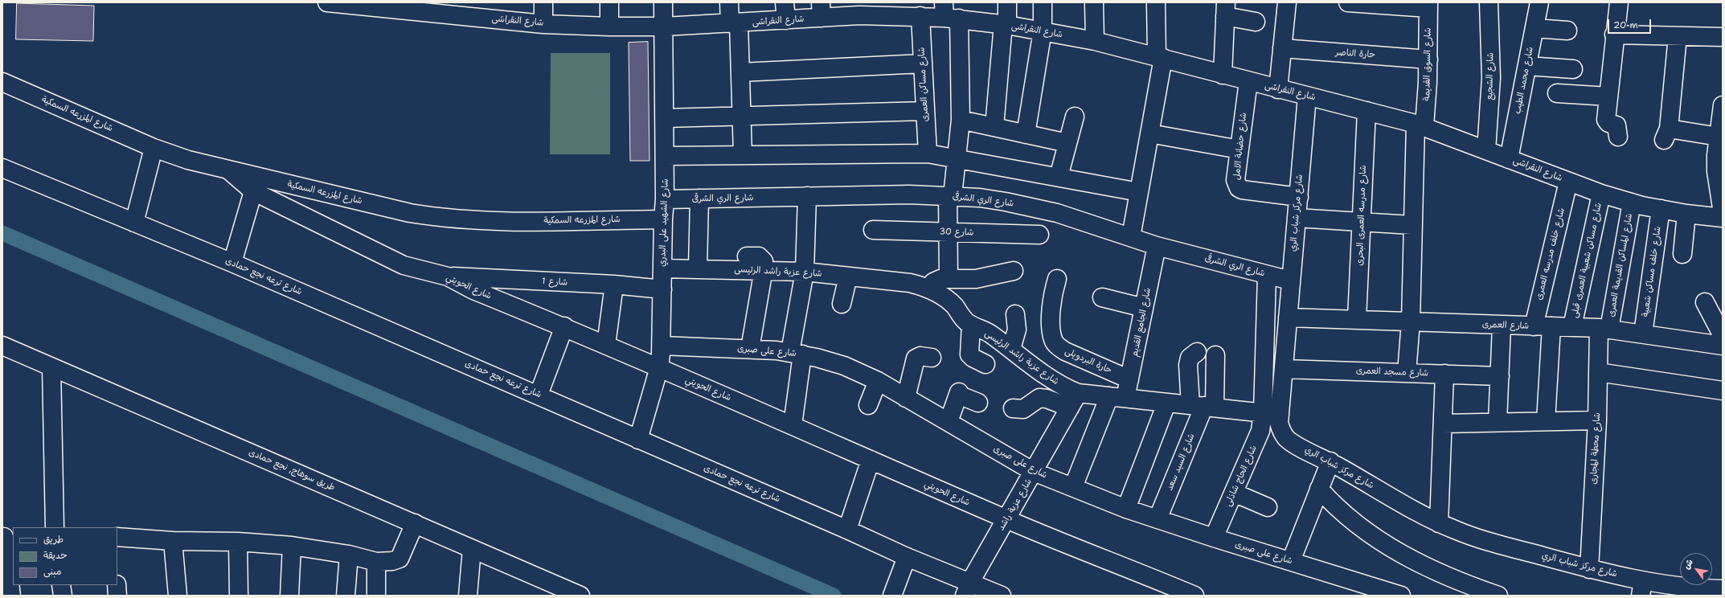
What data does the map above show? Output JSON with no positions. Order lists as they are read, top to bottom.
{
  "streets": {
    "street": [
      "شارع النقراشى",
      "حارة الناصر",
      "شارع السوق القديمة",
      "شارع الشجيع",
      "شارع محمد الطيب",
      "شارع مساكن العمرى",
      "شارع المزرعه السمكية",
      "شارع حضانة الامل",
      "شارع الري الشرقى",
      "شارع مركز شباب الري",
      "شارع مدرسه العمرى البحرى",
      "شارع الشهيد على البدري",
      "شارع 30",
      "شارع خلف مدرسه العمرى",
      "شارع مساكن شعبية العمرى قبلى",
      "شارع المساكن القديمة العمرى",
      "شارع عزبة راشد الرئيسى",
      "شارع خلف مساكن شعبية",
      "شارع ترعه نجع حمادى",
      "شارع 1",
      "شارع الحويتي",
      "شارع الجامع القديم",
      "شارع العمرى",
      "شارع على صبرى",
      "حارة البردويلى",
      "شارع مسجد العمرى",
      "شارع محطة المجارى",
      "شارع السيد سعد",
      "طريق سوهاج, نجع حمادى",
      "شارع الحاج شاذلى",
      "شارع عزبة راشد"
    ]
  },
  "crossings": [
    ["شارع النقراشى", "شارع السوق القديمة"],
    ["شارع النقراشى", "شارع الشجيع"],
    ["شارع النقراشى", "شارع محمد الطيب"],
    ["شارع النقراشى", "شارع مساكن العمرى"],
    ["شارع النقراشى", "شارع حضانة الامل"],
    ["شارع النقراشى", "شارع مركز شباب الري"],
    ["شارع النقراشى", "شارع مدرسه العمرى البحرى"],
    ["شارع النقراشى", "شارع الشهيد على البدري"],
    ["شارع النقراشى", "شارع خلف مدرسه العمرى"],
    ["شارع النقراشى", "شارع مساكن شعبية العمرى قبلى"],
    ["شارع النقراشى", "شارع المساكن القديمة العمرى"],
    ["شارع النقراشى", "شارع خلف مساكن شعبية"],
    ["حارة الناصر", "شارع السوق القديمة"],
    ["شارع السوق القديمة", "شارع العمرى"],
    ["شارع السوق القديمة", "شارع مسجد العمرى"],
    ["شارع المزرعه السمكية", "شارع الشهيد على البدري"],
    ["شارع المزرعه السمكية", "شارع الحويتي"],
    ["شارع حضانة الامل", "شارع مركز شباب الري"],
    ["شارع الري الشرقى", "شارع مركز شباب الري"],
    ["شارع الري الشرقى", "شارع الشهيد على البدري"],
    ["شارع الري الشرقى", "شارع الجامع القديم"],
    ["شارع مركز شباب الري", "شارع عزبة راشد الرئيسى"],
    ["شارع مركز شباب الري", "شارع العمرى"],
    ["شارع مركز شباب الري", "شارع مسجد العمرى"],
    ["شارع مركز شباب الري", "شارع محطة المجارى"],
    ["شارع مركز شباب الري", "شارع الحاج شاذلى"],
    ["شارع مدرسه العمرى البحرى", "شارع العمرى"],
    ["شارع الشهيد على البدري", "شارع عزبة راشد الرئيسى"],
    ["شارع الشهيد على البدري", "شارع ترعه نجع حمادى"],
    ["شارع الشهيد على البدري", "شارع 1"],
    ["شارع الشهيد على البدري", "شارع الحويتي"],
    ["شارع الشهيد على البدري", "شارع على صبرى"],
    ["شارع خلف مدرسه العمرى", "شارع العمرى"],
    ["شارع مساكن شعبية العمرى قبلى", "شارع العمرى"],
    ["شارع المساكن القديمة العمرى", "شارع العمرى"],
    ["شارع المساكن القديمة العمرى", "شارع محطة المجارى"],
    ["شارع عزبة راشد الرئيسى", "شارع الجامع القديم"],
    ["شارع عزبة راشد الرئيسى", "شارع السيد سعد"],
    ["شارع عزبة راشد الرئيسى", "شارع الحاج شاذلى"],
    ["شارع عزبة راشد الرئيسى", "شارع عزبة راشد"],
    ["شارع خلف مساكن شعبية", "شارع العمرى"],
    ["شارع ترعه نجع حمادى", "شارع عزبة راشد"],
    ["شارع 1", "شارع الحويتي"],
    ["شارع الحويتي", "شارع عزبة راشد"],
    ["شارع الجامع القديم", "شارع على صبرى"],
    ["شارع الجامع القديم", "حارة البردويلى"],
    ["شارع العمرى", "شارع محطة المجارى"],
    ["شارع على صبرى", "شارع السيد سعد"],
    ["شارع على صبرى", "شارع الحاج شاذلى"],
    ["شارع على صبرى", "شارع عزبة راشد"]
  ],
  "legend": ["طريق", "حديقة", "مبنى"],
  "scale_bar": "20 m",
  "north": "top left"
}
